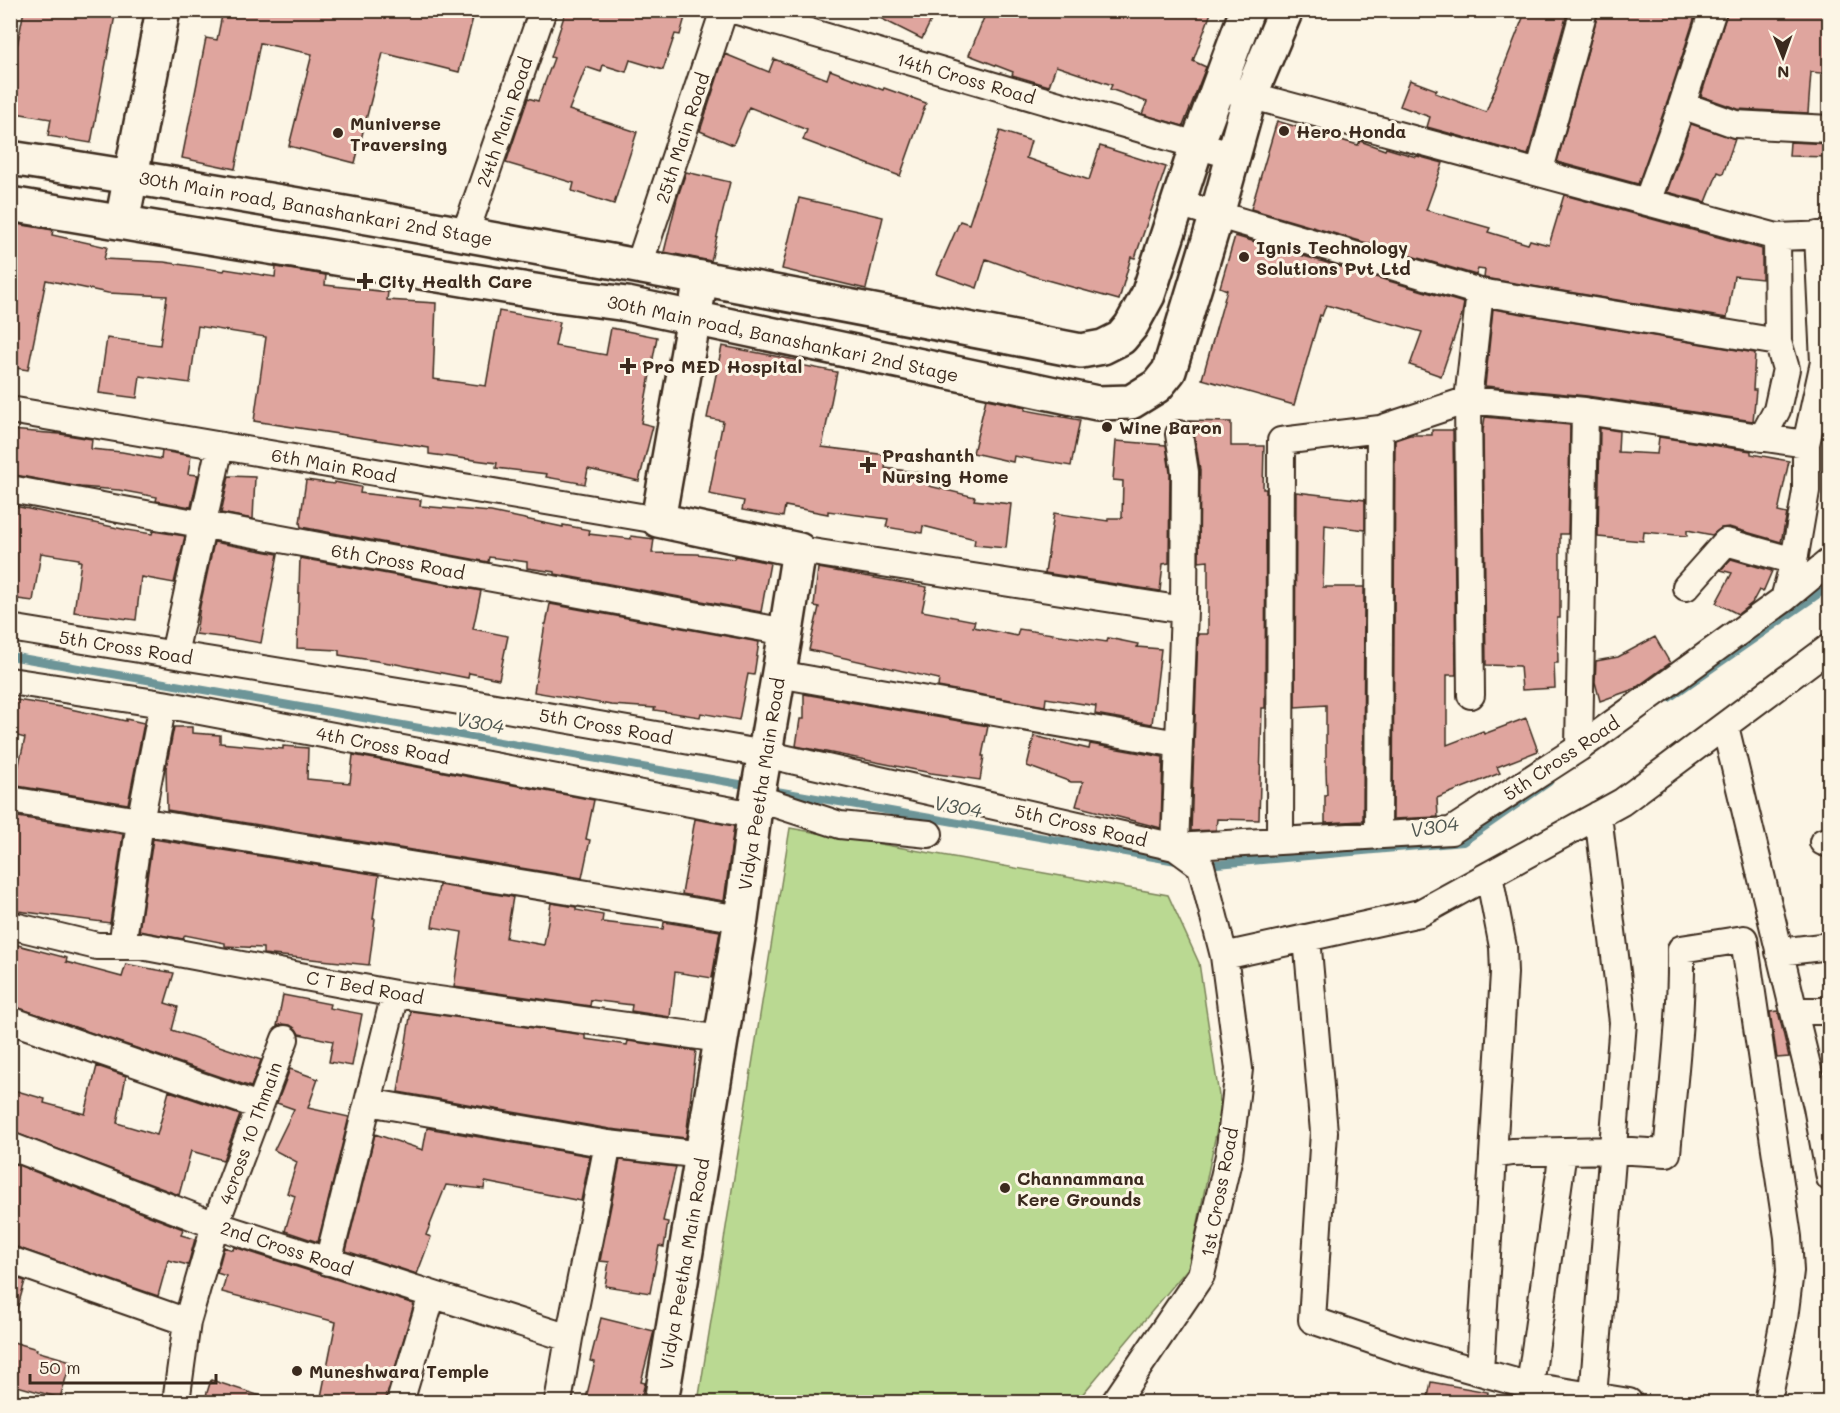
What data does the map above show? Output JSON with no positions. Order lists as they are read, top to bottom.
{
  "streets": {
    "main road": ["30th Main road, Banashankari 2nd Stage", "Vidya Peetha Main Road"],
    "street": [
      "14th Cross Road",
      "24th Main Road",
      "25th Main Road",
      "6th Main Road",
      "6th Cross Road",
      "5th Cross Road",
      "4th Cross Road",
      "C T Bed Road",
      "4cross 10 Thmain",
      "1st Cross Road",
      "2nd Cross Road"
    ]
  },
  "crossings": [
    ["14th Cross Road", "30th Main road, Banashankari 2nd Stage"],
    ["24th Main Road", "30th Main road, Banashankari 2nd Stage"],
    ["25th Main Road", "30th Main road, Banashankari 2nd Stage"],
    ["6th Cross Road", "Vidya Peetha Main Road"],
    ["5th Cross Road", "4th Cross Road"],
    ["5th Cross Road", "Vidya Peetha Main Road"],
    ["5th Cross Road", "1st Cross Road"],
    ["4th Cross Road", "Vidya Peetha Main Road"],
    ["Vidya Peetha Main Road", "C T Bed Road"],
    ["4cross 10 Thmain", "2nd Cross Road"]
  ],
  "water": ["V304"],
  "places": {
    "other": [
      "Hero Honda",
      "Muniverse Traversing",
      "Ignis Technology Solutions Pvt Ltd",
      "Wine Baron",
      "Channammana Kere Grounds",
      "Muneshwara Temple"
    ],
    "health": ["City Health Care", "Pro MED Hospital", "Prashanth Nursing Home"]
  },
  "scale_bar": "50 m",
  "north": "bottom"
}
